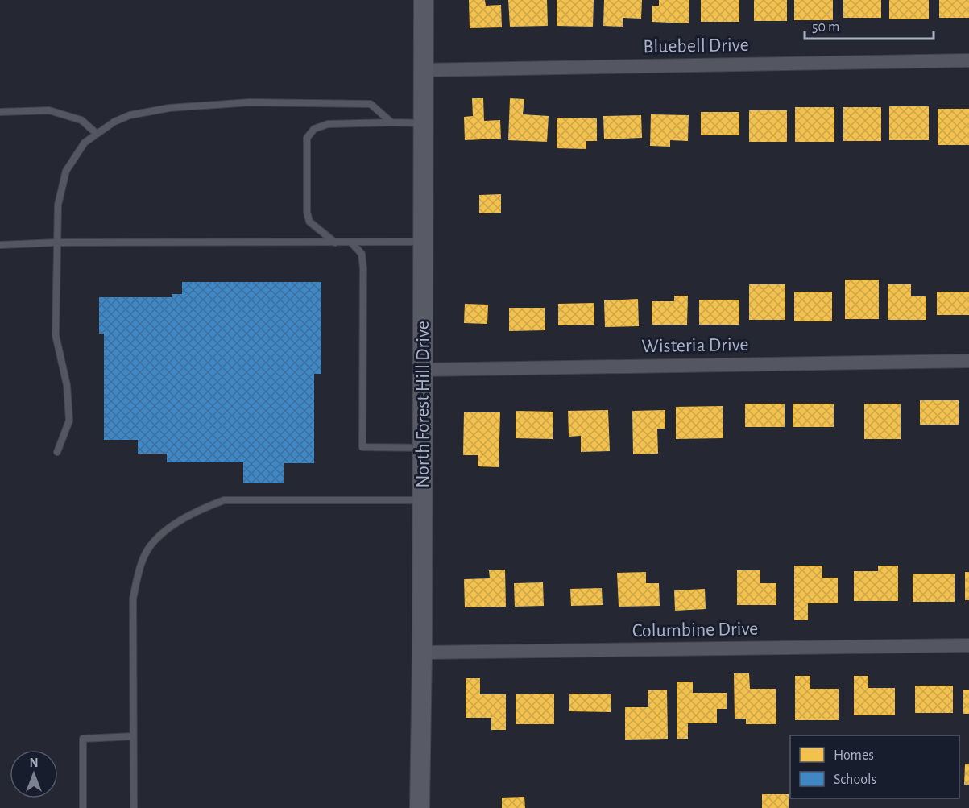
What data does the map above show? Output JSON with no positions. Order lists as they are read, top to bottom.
{
  "streets": {
    "main road": ["North Forest Hill Drive"],
    "street": ["Bluebell Drive", "Wisteria Drive", "Columbine Drive"]
  },
  "crossings": [
    ["Bluebell Drive", "North Forest Hill Drive"],
    ["Wisteria Drive", "North Forest Hill Drive"],
    ["North Forest Hill Drive", "Columbine Drive"]
  ],
  "legend": ["Homes", "Schools"],
  "scale_bar": "50 m",
  "north": "top"
}
